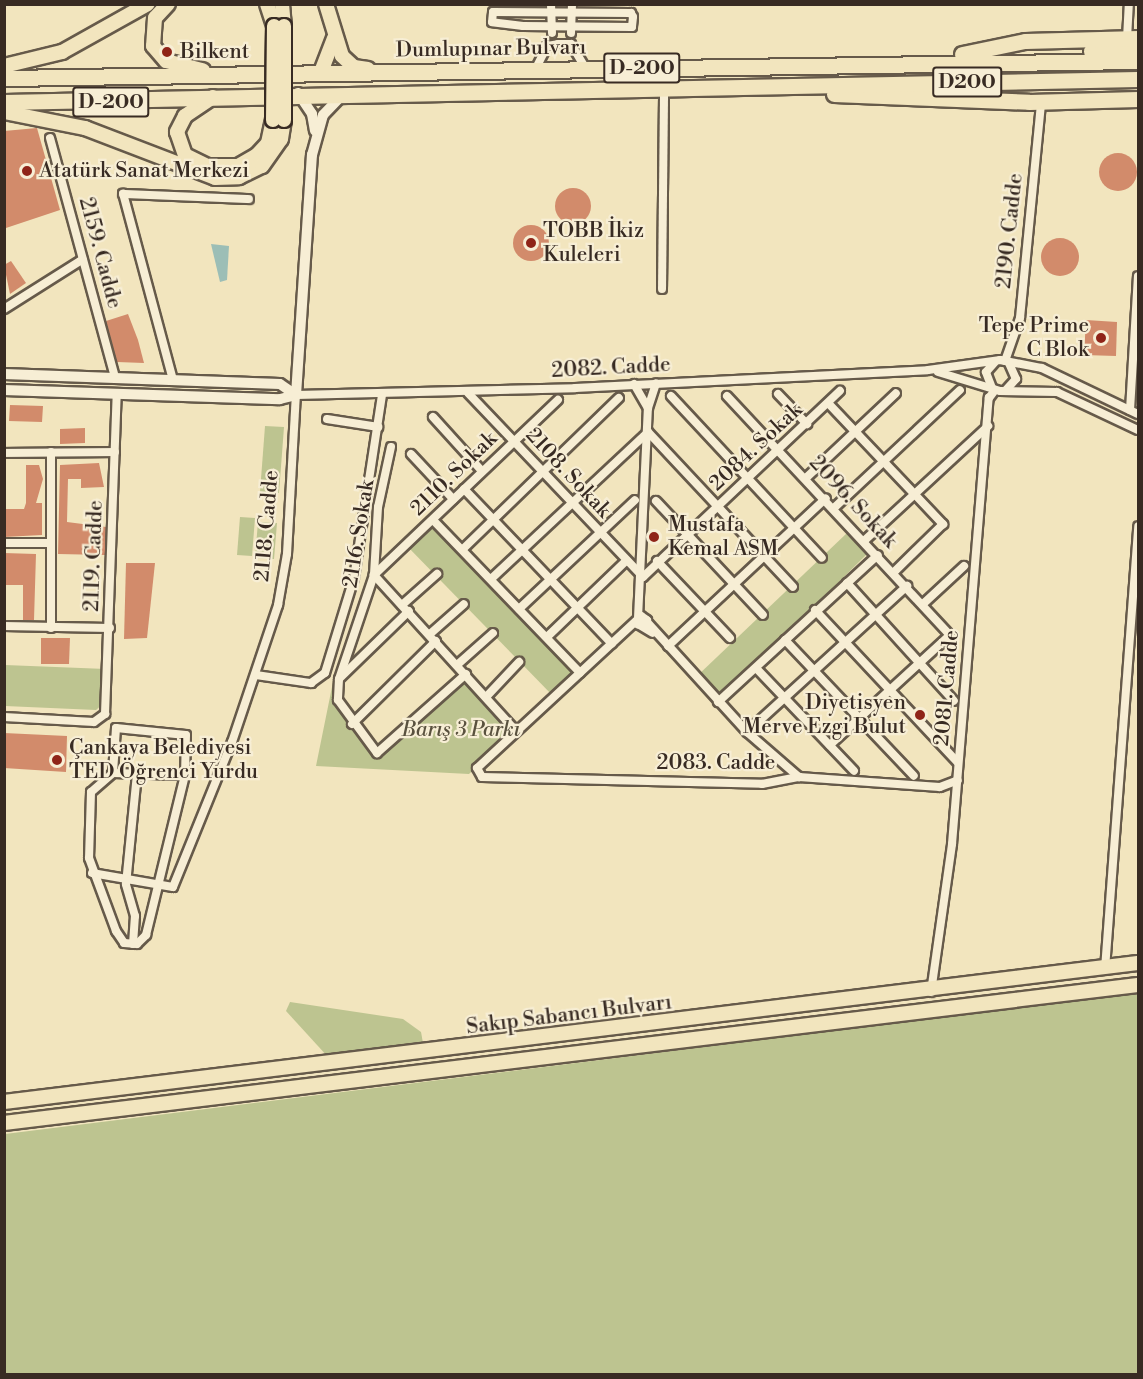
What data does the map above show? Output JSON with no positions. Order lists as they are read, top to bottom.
{
  "streets": {
    "highway": ["Dumlupınar Bulvarı", "D-200", "D200"],
    "main road": ["Sakıp Sabancı Bulvarı"],
    "street": [
      "2190. Cadde",
      "2159. Cadde",
      "2082. Cadde",
      "2084. Sokak",
      "2108. Sokak",
      "2110. Sokak",
      "2096. Sokak",
      "2118. Cadde",
      "2116. Sokak",
      "2119. Cadde",
      "2081. Cadde",
      "2083. Cadde"
    ]
  },
  "crossings": [
    ["Dumlupınar Bulvarı", "2190. Cadde"],
    ["2190. Cadde", "2082. Cadde"],
    ["2082. Cadde", "2108. Sokak"],
    ["2082. Cadde", "2118. Cadde"],
    ["2082. Cadde", "2081. Cadde"],
    ["2084. Sokak", "2108. Sokak"],
    ["2084. Sokak", "2096. Sokak"],
    ["2108. Sokak", "2110. Sokak"],
    ["2110. Sokak", "2116. Sokak"],
    ["2081. Cadde", "2083. Cadde"],
    ["2081. Cadde", "Sakıp Sabancı Bulvarı"]
  ],
  "parks": ["Barış 3 Parkı"],
  "places": [
    "Bilkent",
    "Atatürk Sanat Merkezi",
    "TOBB İkiz Kuleleri",
    "Tepe Prime C Blok",
    "Mustafa Kemal ASM",
    "Diyetisyen Merve Ezgi Bulut",
    "Çankaya Belediyesi TED Öğrenci Yurdu"
  ]
}
